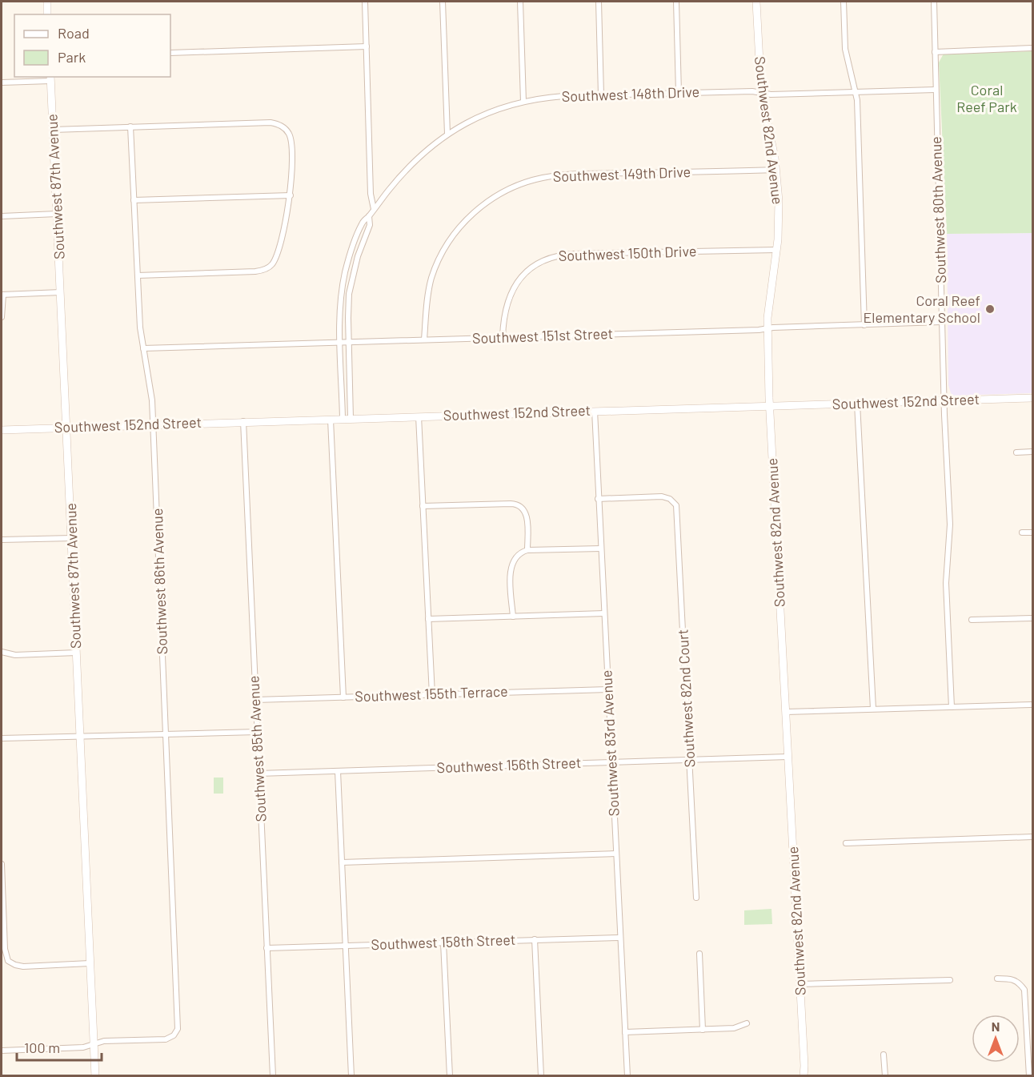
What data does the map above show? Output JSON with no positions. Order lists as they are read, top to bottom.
{
  "streets": {
    "street": [
      "Southwest 148th Drive",
      "Southwest 82nd Avenue",
      "Southwest 149th Drive",
      "Southwest 87th Avenue",
      "Southwest 80th Avenue",
      "Southwest 150th Drive",
      "Southwest 151st Street",
      "Southwest 152nd Street",
      "Southwest 86th Avenue",
      "Southwest 155th Terrace",
      "Southwest 82nd Court",
      "Southwest 83rd Avenue",
      "Southwest 85th Avenue",
      "Southwest 156th Street",
      "Southwest 158th Street"
    ]
  },
  "crossings": [
    ["Southwest 148th Drive", "Southwest 82nd Avenue"],
    ["Southwest 148th Drive", "Southwest 80th Avenue"],
    ["Southwest 148th Drive", "Southwest 151st Street"],
    ["Southwest 148th Drive", "Southwest 152nd Street"],
    ["Southwest 82nd Avenue", "Southwest 149th Drive"],
    ["Southwest 82nd Avenue", "Southwest 150th Drive"],
    ["Southwest 82nd Avenue", "Southwest 151st Street"],
    ["Southwest 82nd Avenue", "Southwest 152nd Street"],
    ["Southwest 82nd Avenue", "Southwest 156th Street"],
    ["Southwest 149th Drive", "Southwest 151st Street"],
    ["Southwest 87th Avenue", "Southwest 152nd Street"],
    ["Southwest 87th Avenue", "Southwest 86th Avenue"],
    ["Southwest 80th Avenue", "Southwest 151st Street"],
    ["Southwest 80th Avenue", "Southwest 152nd Street"],
    ["Southwest 150th Drive", "Southwest 151st Street"],
    ["Southwest 151st Street", "Southwest 86th Avenue"],
    ["Southwest 152nd Street", "Southwest 86th Avenue"],
    ["Southwest 152nd Street", "Southwest 83rd Avenue"],
    ["Southwest 152nd Street", "Southwest 85th Avenue"],
    ["Southwest 155th Terrace", "Southwest 83rd Avenue"],
    ["Southwest 155th Terrace", "Southwest 85th Avenue"],
    ["Southwest 82nd Court", "Southwest 83rd Avenue"],
    ["Southwest 82nd Court", "Southwest 156th Street"],
    ["Southwest 83rd Avenue", "Southwest 156th Street"],
    ["Southwest 83rd Avenue", "Southwest 158th Street"],
    ["Southwest 85th Avenue", "Southwest 156th Street"],
    ["Southwest 85th Avenue", "Southwest 158th Street"]
  ],
  "parks": ["Coral Reef Park"],
  "places": ["Coral Reef Elementary School"],
  "legend": ["Road", "Park"],
  "scale_bar": "100 m",
  "north": "top"
}
